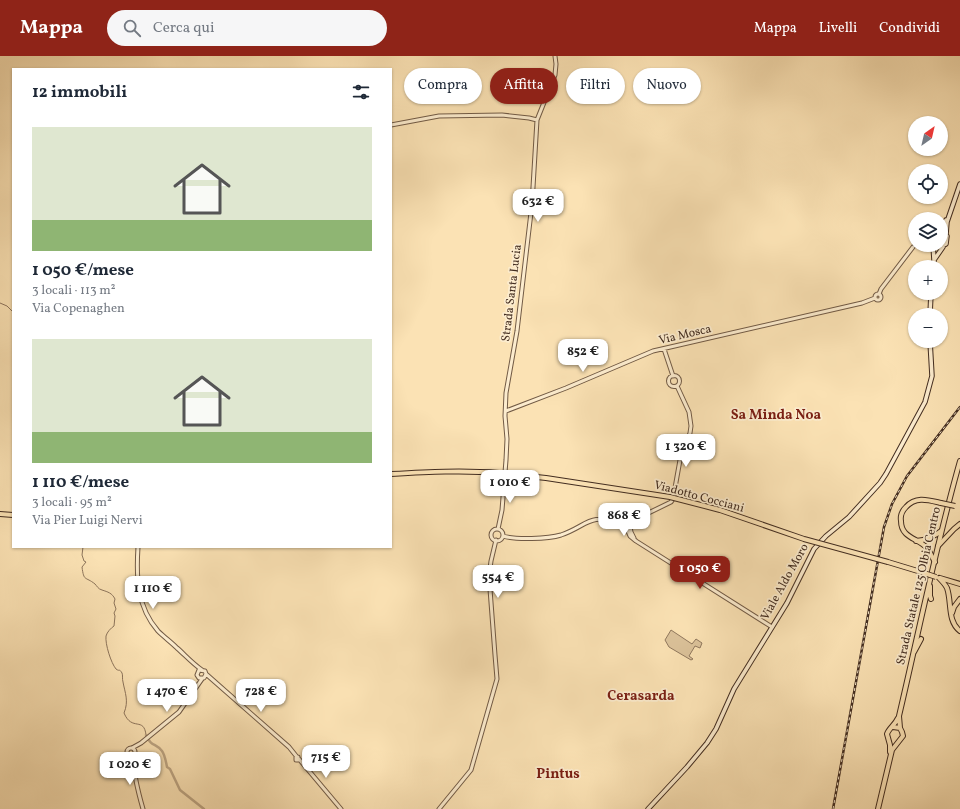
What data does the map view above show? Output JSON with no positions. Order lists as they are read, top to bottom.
{
  "streets": {
    "main road": ["Viadotto Cocciani", "Viale Aldo Moro", "Strada Statale 125 Olbia Centro"],
    "street": ["Strada Santa Lucia", "Via Mosca"]
  },
  "crossings": [
    ["Strada Santa Lucia", "Via Mosca"]
  ],
  "districts": ["Sa Minda Noa", "Cerasarda", "Pintus"],
  "north": "top right",
  "page": {
    "header": "Mappa",
    "search": "Cerca qui",
    "nav": ["Mappa", "Livelli", "Condividi"],
    "chip": [
      "Compra",
      "Affitta",
      "Filtri",
      "Nuovo"
    ],
    "heading": "12 immobili",
    "map_buttons": ["+", "−"],
    "list": [
      {
        "name": "1 050 €/mese",
        "note": "3 locali · 113 m² · Via Copenaghen"
      },
      {
        "name": "1 110 €/mese",
        "note": "3 locali · 95 m² · Via Pier Luigi Nervi"
      }
    ],
    "price": [
      "632 €",
      "852 €",
      "1 320 €",
      "1 010 €",
      "868 €",
      "1 050 €",
      "554 €",
      "1 110 €",
      "1 470 €",
      "728 €",
      "715 €",
      "1 020 €"
    ]
  }
}
